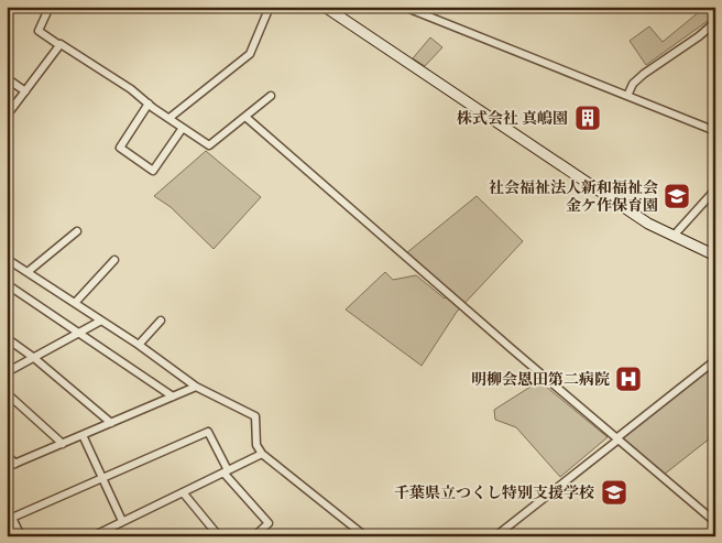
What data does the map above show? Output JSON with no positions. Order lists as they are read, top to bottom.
{
  "places": {
    "building": ["株式会社 真嶋園"],
    "school or university": ["社会福祉法人新和福祉会 金ケ作保育園", "千葉県立つくし特別支援学校"],
    "hospital": ["明柳会恩田第二病院"]
  }
}
